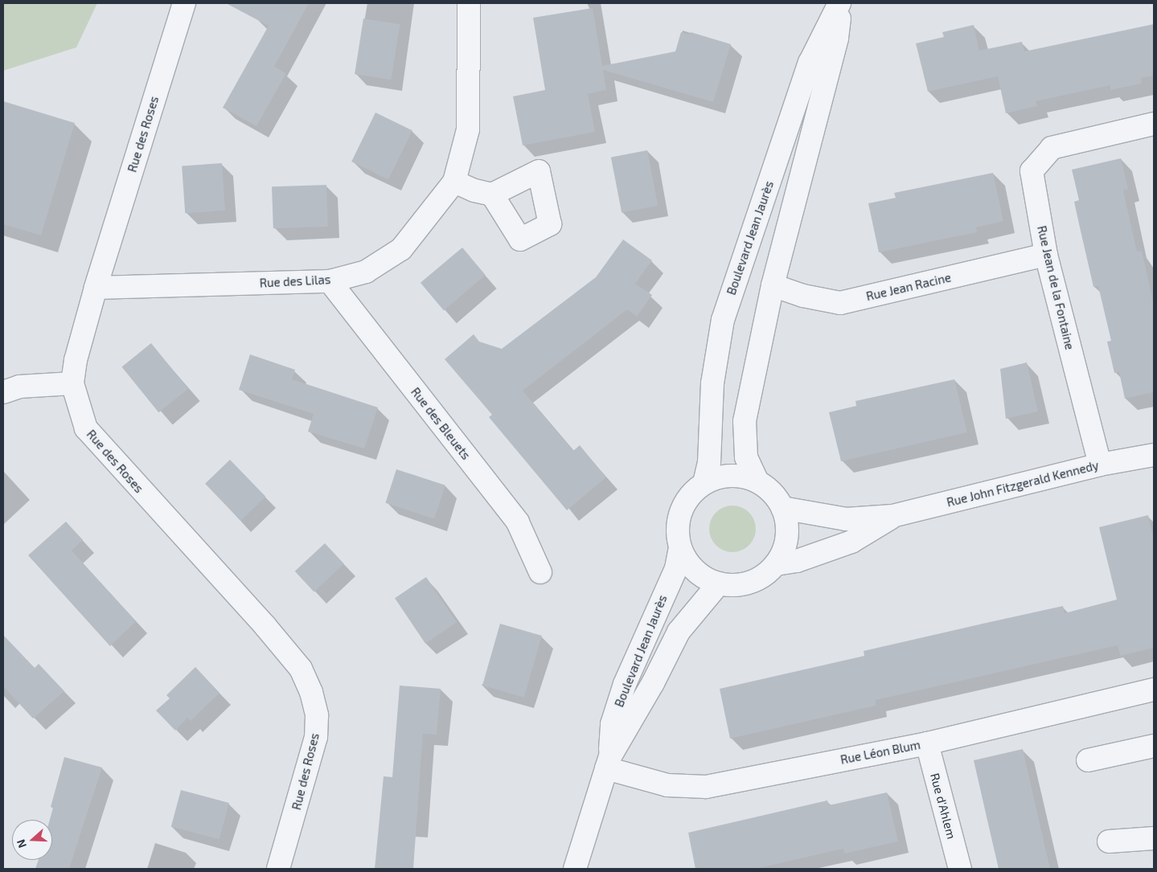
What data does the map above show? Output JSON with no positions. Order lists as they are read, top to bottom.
{
  "streets": {
    "street": [
      "Rue des Roses",
      "Boulevard Jean Jaurès",
      "Rue des Lilas",
      "Rue Jean Racine",
      "Rue Jean de la Fontaine",
      "Rue des Bleuets",
      "Rue John Fitzgerald Kennedy",
      "Rue Léon Blum",
      "Rue d'Ahlem"
    ]
  },
  "crossings": [
    ["Rue des Roses", "Rue des Lilas"],
    ["Boulevard Jean Jaurès", "Rue Jean Racine"],
    ["Boulevard Jean Jaurès", "Rue John Fitzgerald Kennedy"],
    ["Boulevard Jean Jaurès", "Rue Léon Blum"],
    ["Rue des Lilas", "Rue des Bleuets"],
    ["Rue Jean Racine", "Rue Jean de la Fontaine"],
    ["Rue Jean de la Fontaine", "Rue John Fitzgerald Kennedy"],
    ["Rue Léon Blum", "Rue d'Ahlem"]
  ],
  "north": "left"
}
